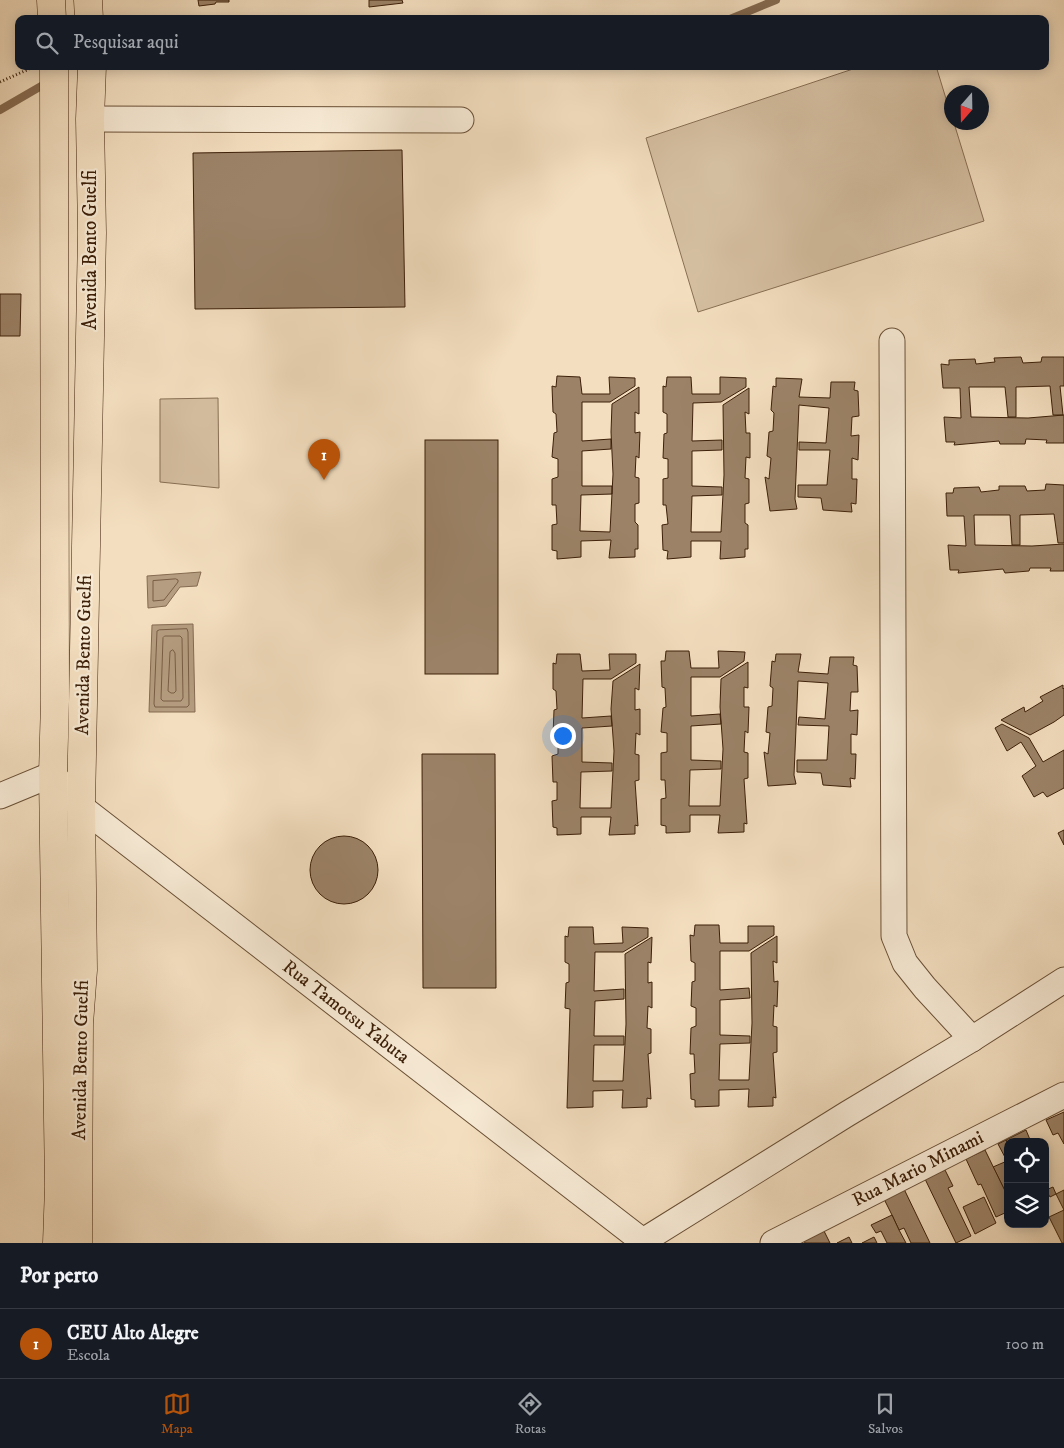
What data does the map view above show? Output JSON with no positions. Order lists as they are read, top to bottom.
{
  "streets": {
    "main road": ["Avenida Bento Guelfi"],
    "street": ["Rua Tamotsu Yabuta", "Rua Mario Minami"]
  },
  "crossings": [
    ["Avenida Bento Guelfi", "Rua Tamotsu Yabuta"]
  ],
  "north": "bottom",
  "page": {
    "search": "Pesquisar aqui",
    "pins": "1",
    "heading": "Por perto",
    "list": [
      {
        "mark": "1",
        "name": "CEU Alto Alegre",
        "note": "Escola",
        "value": "100 m"
      }
    ],
    "nav": ["Mapa", "Rotas", "Salvos"]
  }
}
